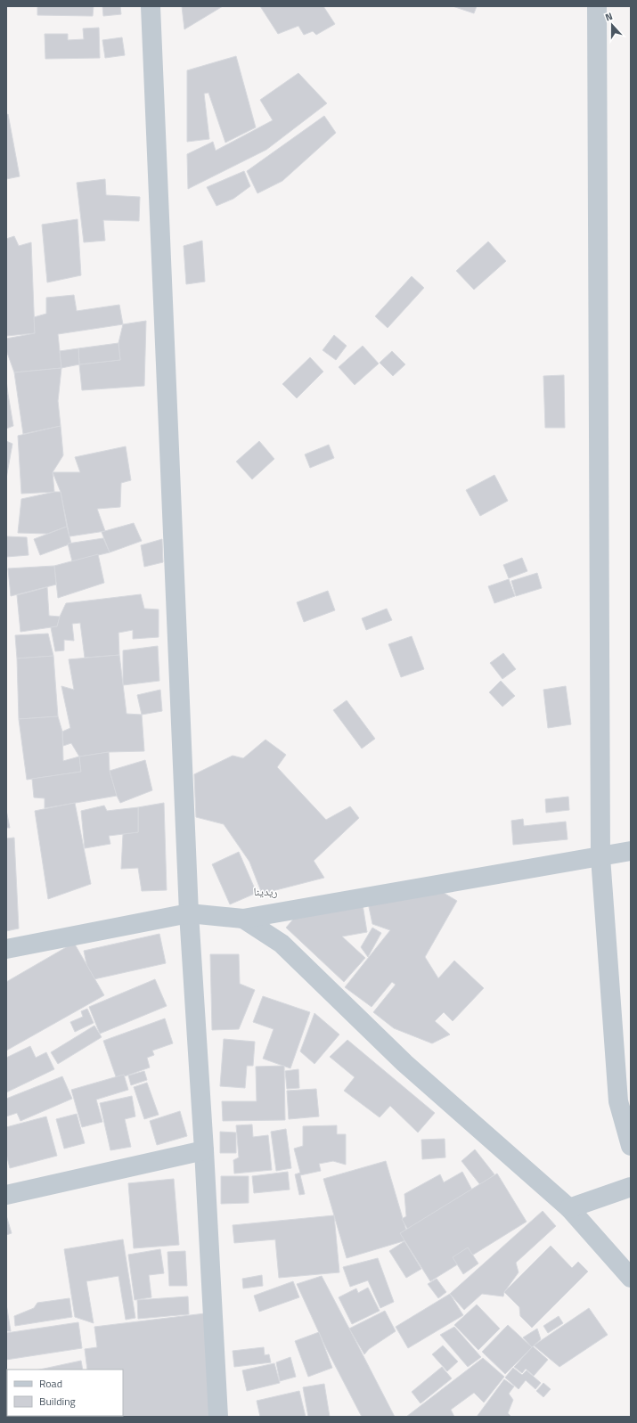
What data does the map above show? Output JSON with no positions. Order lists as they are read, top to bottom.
{
  "districts": ["ريدينا"],
  "legend": ["Road", "Building"],
  "north": "top"
}
